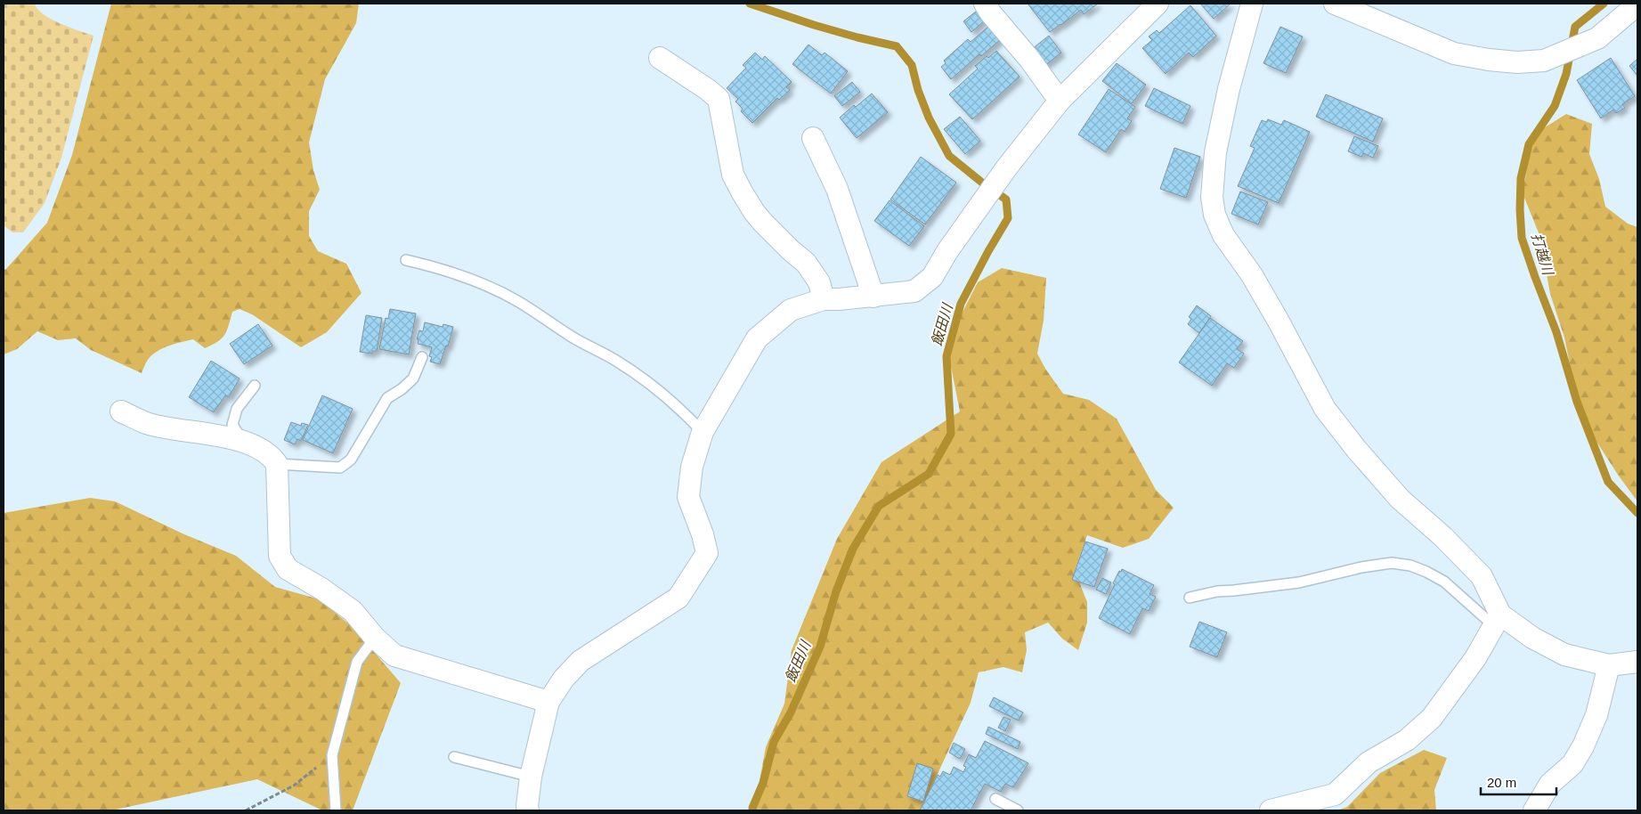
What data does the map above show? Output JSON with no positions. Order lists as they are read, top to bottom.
{
  "water": ["打越川", "飯田川"],
  "scale_bar": "20 m"
}
